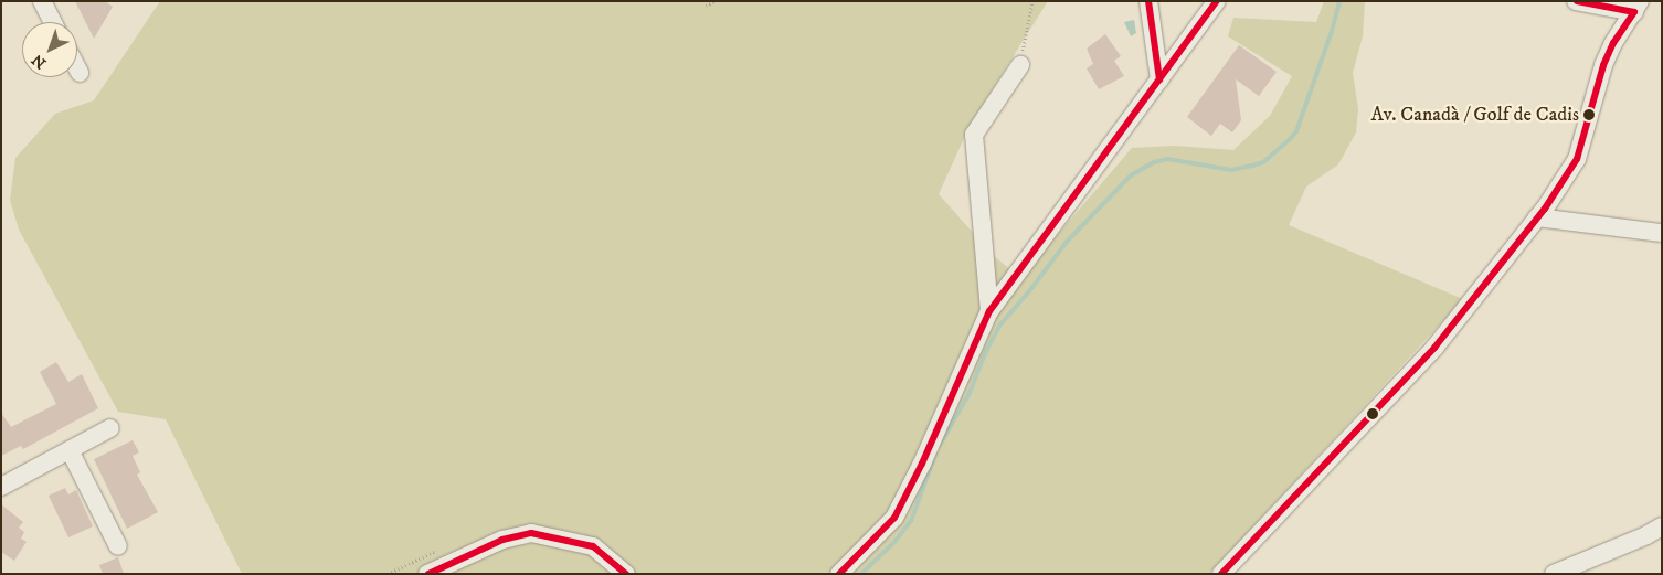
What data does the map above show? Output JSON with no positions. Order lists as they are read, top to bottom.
{
  "places": ["Av. Canadà / Golf de Cadis"],
  "north": "bottom left"
}
